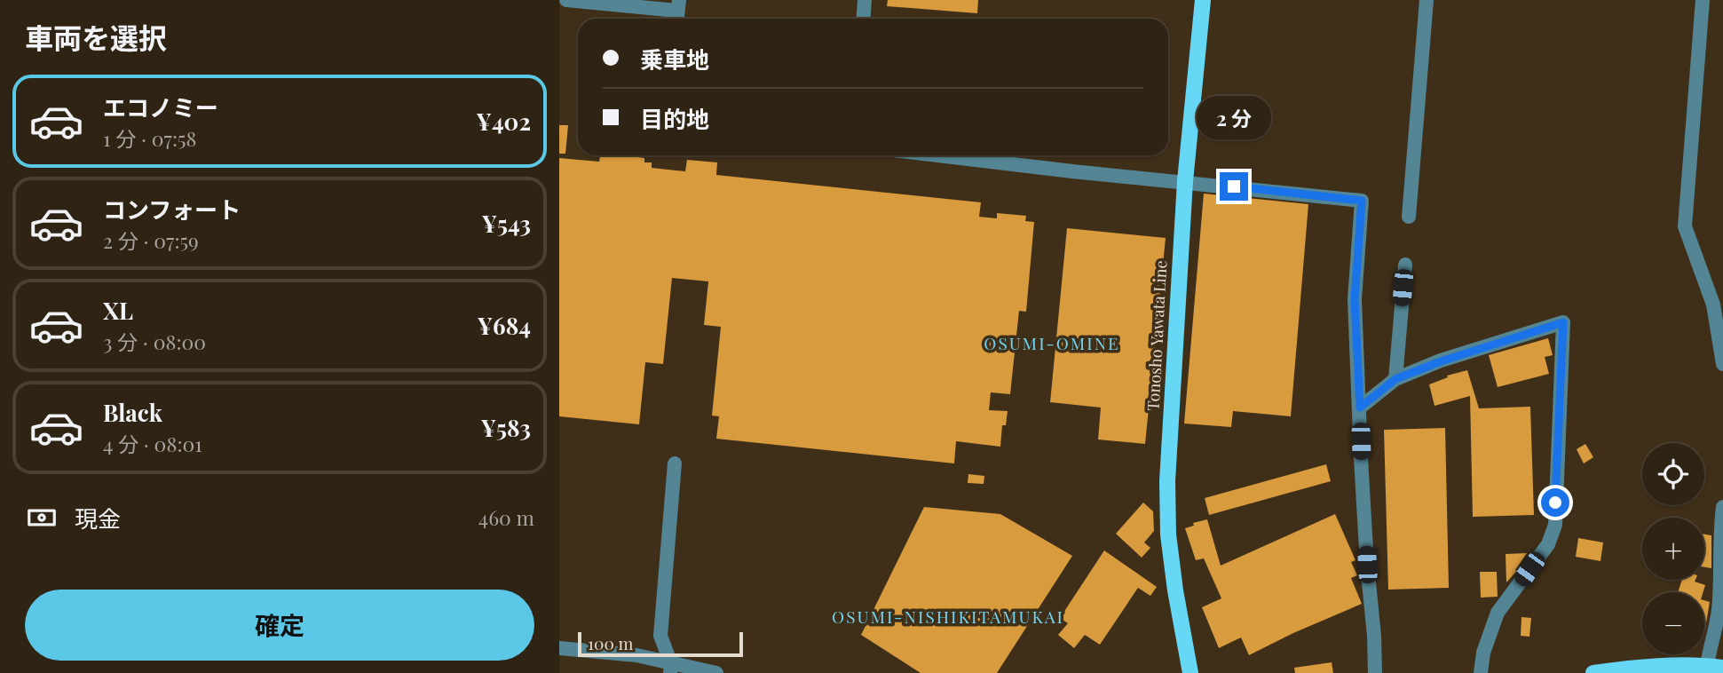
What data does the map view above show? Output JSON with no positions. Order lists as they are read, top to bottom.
{
  "streets": {
    "main road": ["Tonosho Yawata Line"]
  },
  "districts": ["OSUMI-OMINE", "OSUMI-NISHIKITAMUKAI"],
  "scale_bar": "100 m",
  "page": {
    "heading": "車両を選択",
    "banner": ["乗車地", "目的地"],
    "list": [
      {
        "name": "エコノミー",
        "note": "1 分 · 07:58",
        "value": "¥402"
      },
      {
        "name": "コンフォート",
        "note": "2 分 · 07:59",
        "value": "¥543"
      },
      {
        "name": "XL",
        "note": "3 分 · 08:00",
        "value": "¥684"
      },
      {
        "name": "Black",
        "note": "4 分 · 08:01",
        "value": "¥583"
      }
    ],
    "bubble": "2 分",
    "map_buttons": ["+", "−"],
    "pay": ["現金", "460 m"],
    "buttons": "確定",
    "scale": "100 m"
  }
}
